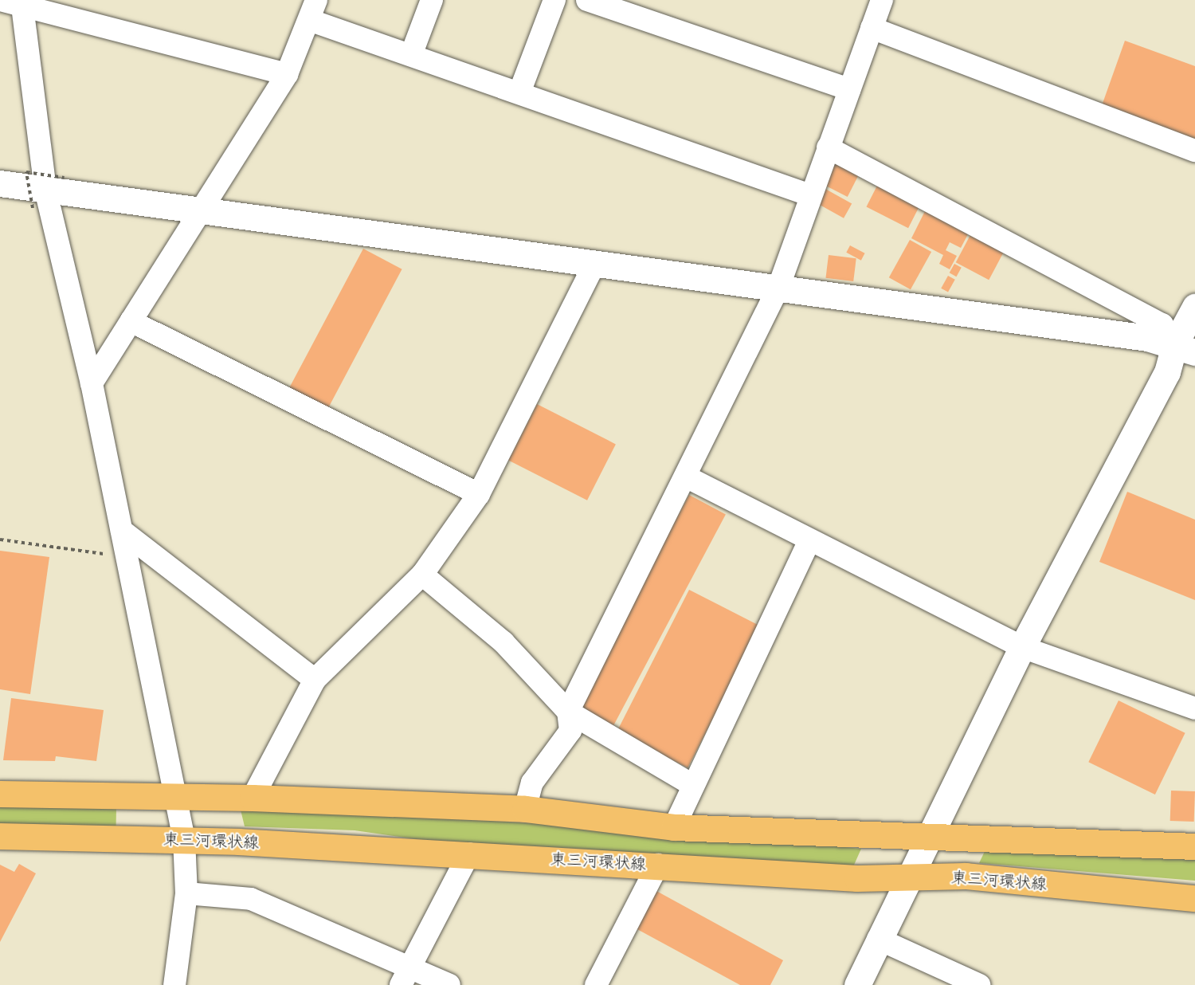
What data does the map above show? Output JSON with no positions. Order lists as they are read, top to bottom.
{
  "streets": {
    "main road": ["東三河環状線"]
  }
}
